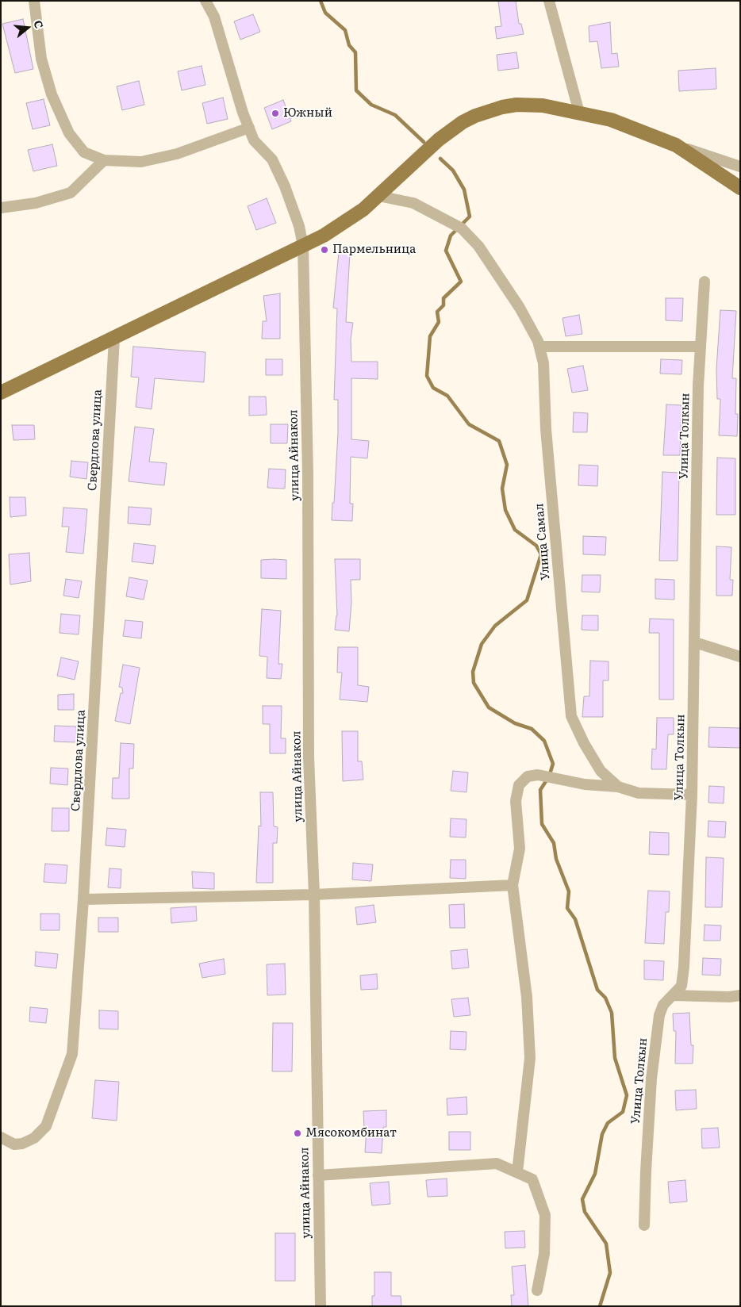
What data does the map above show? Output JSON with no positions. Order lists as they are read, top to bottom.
{
  "streets": {
    "street": [
      "Улица Толкын",
      "Свердлова улица",
      "улица Айнакол",
      "Улица Самал"
    ]
  },
  "crossings": [
    ["Улица Толкын", "Улица Самал"]
  ],
  "places": ["Южный", "Пармельница", "Мясокомбинат"],
  "north": "right"
}
